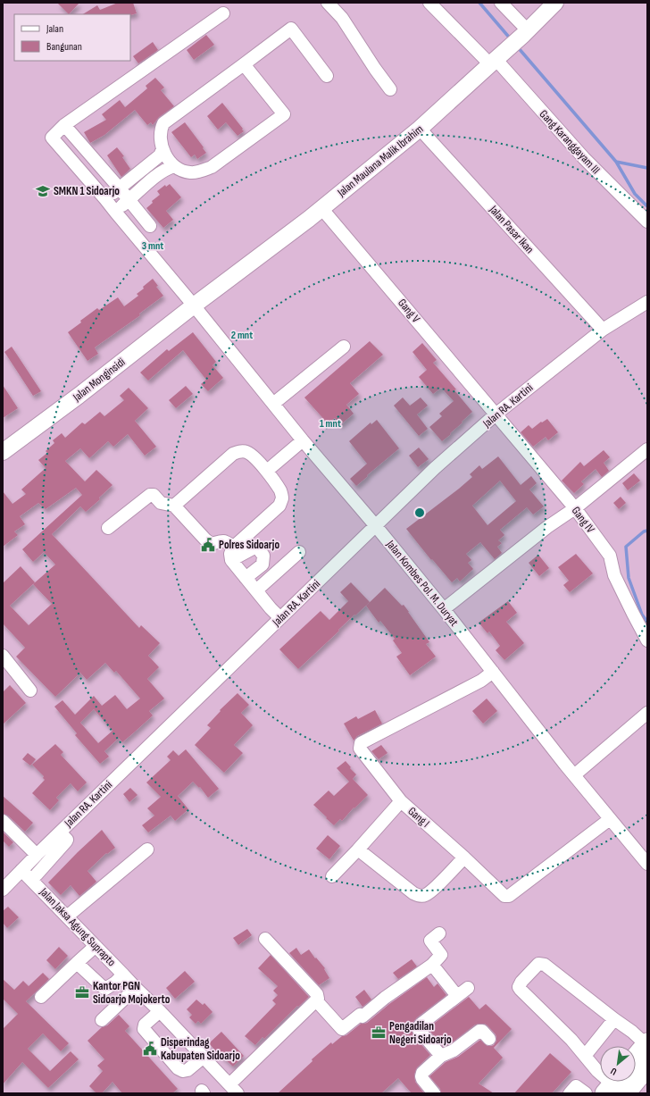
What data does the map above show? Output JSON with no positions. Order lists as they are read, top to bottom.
{
  "streets": {
    "main road": ["Jalan Maulana Malik Ibrahim", "Jalan Monginsidi"],
    "street": [
      "Gang Karanggayam III",
      "Jalan Pasar Ikan",
      "Gang V",
      "Jalan RA. Kartini",
      "Gang IV",
      "Jalan Kombes Pol. M. Duryat",
      "Gang I",
      "Jalan Jaksa Agung Suprapto"
    ]
  },
  "crossings": [
    ["Gang Karanggayam III", "Jalan Maulana Malik Ibrahim"],
    ["Jalan Maulana Malik Ibrahim", "Jalan Pasar Ikan"],
    ["Jalan Maulana Malik Ibrahim", "Gang V"],
    ["Jalan Maulana Malik Ibrahim", "Jalan Monginsidi"],
    ["Jalan Maulana Malik Ibrahim", "Jalan Kombes Pol. M. Duryat"],
    ["Jalan Pasar Ikan", "Jalan RA. Kartini"],
    ["Gang V", "Jalan RA. Kartini"],
    ["Gang V", "Gang IV"],
    ["Jalan Monginsidi", "Jalan Kombes Pol. M. Duryat"],
    ["Jalan RA. Kartini", "Gang IV"],
    ["Jalan RA. Kartini", "Jalan Kombes Pol. M. Duryat"],
    ["Jalan RA. Kartini", "Jalan Jaksa Agung Suprapto"],
    ["Jalan Kombes Pol. M. Duryat", "Gang I"]
  ],
  "places": {
    "school or university": ["SMKN 1 Sidoarjo"],
    "public building": ["Polres Sidoarjo", "Disperindag Kabupaten Sidoarjo"],
    "office": ["Kantor PGN Sidoarjo Mojokerto", "Pengadilan Negeri Sidoarjo"]
  },
  "legend": ["Jalan", "Bangunan"],
  "north": "bottom left",
  "rings": ["3 mnt", "2 mnt", "1 mnt"]
}
